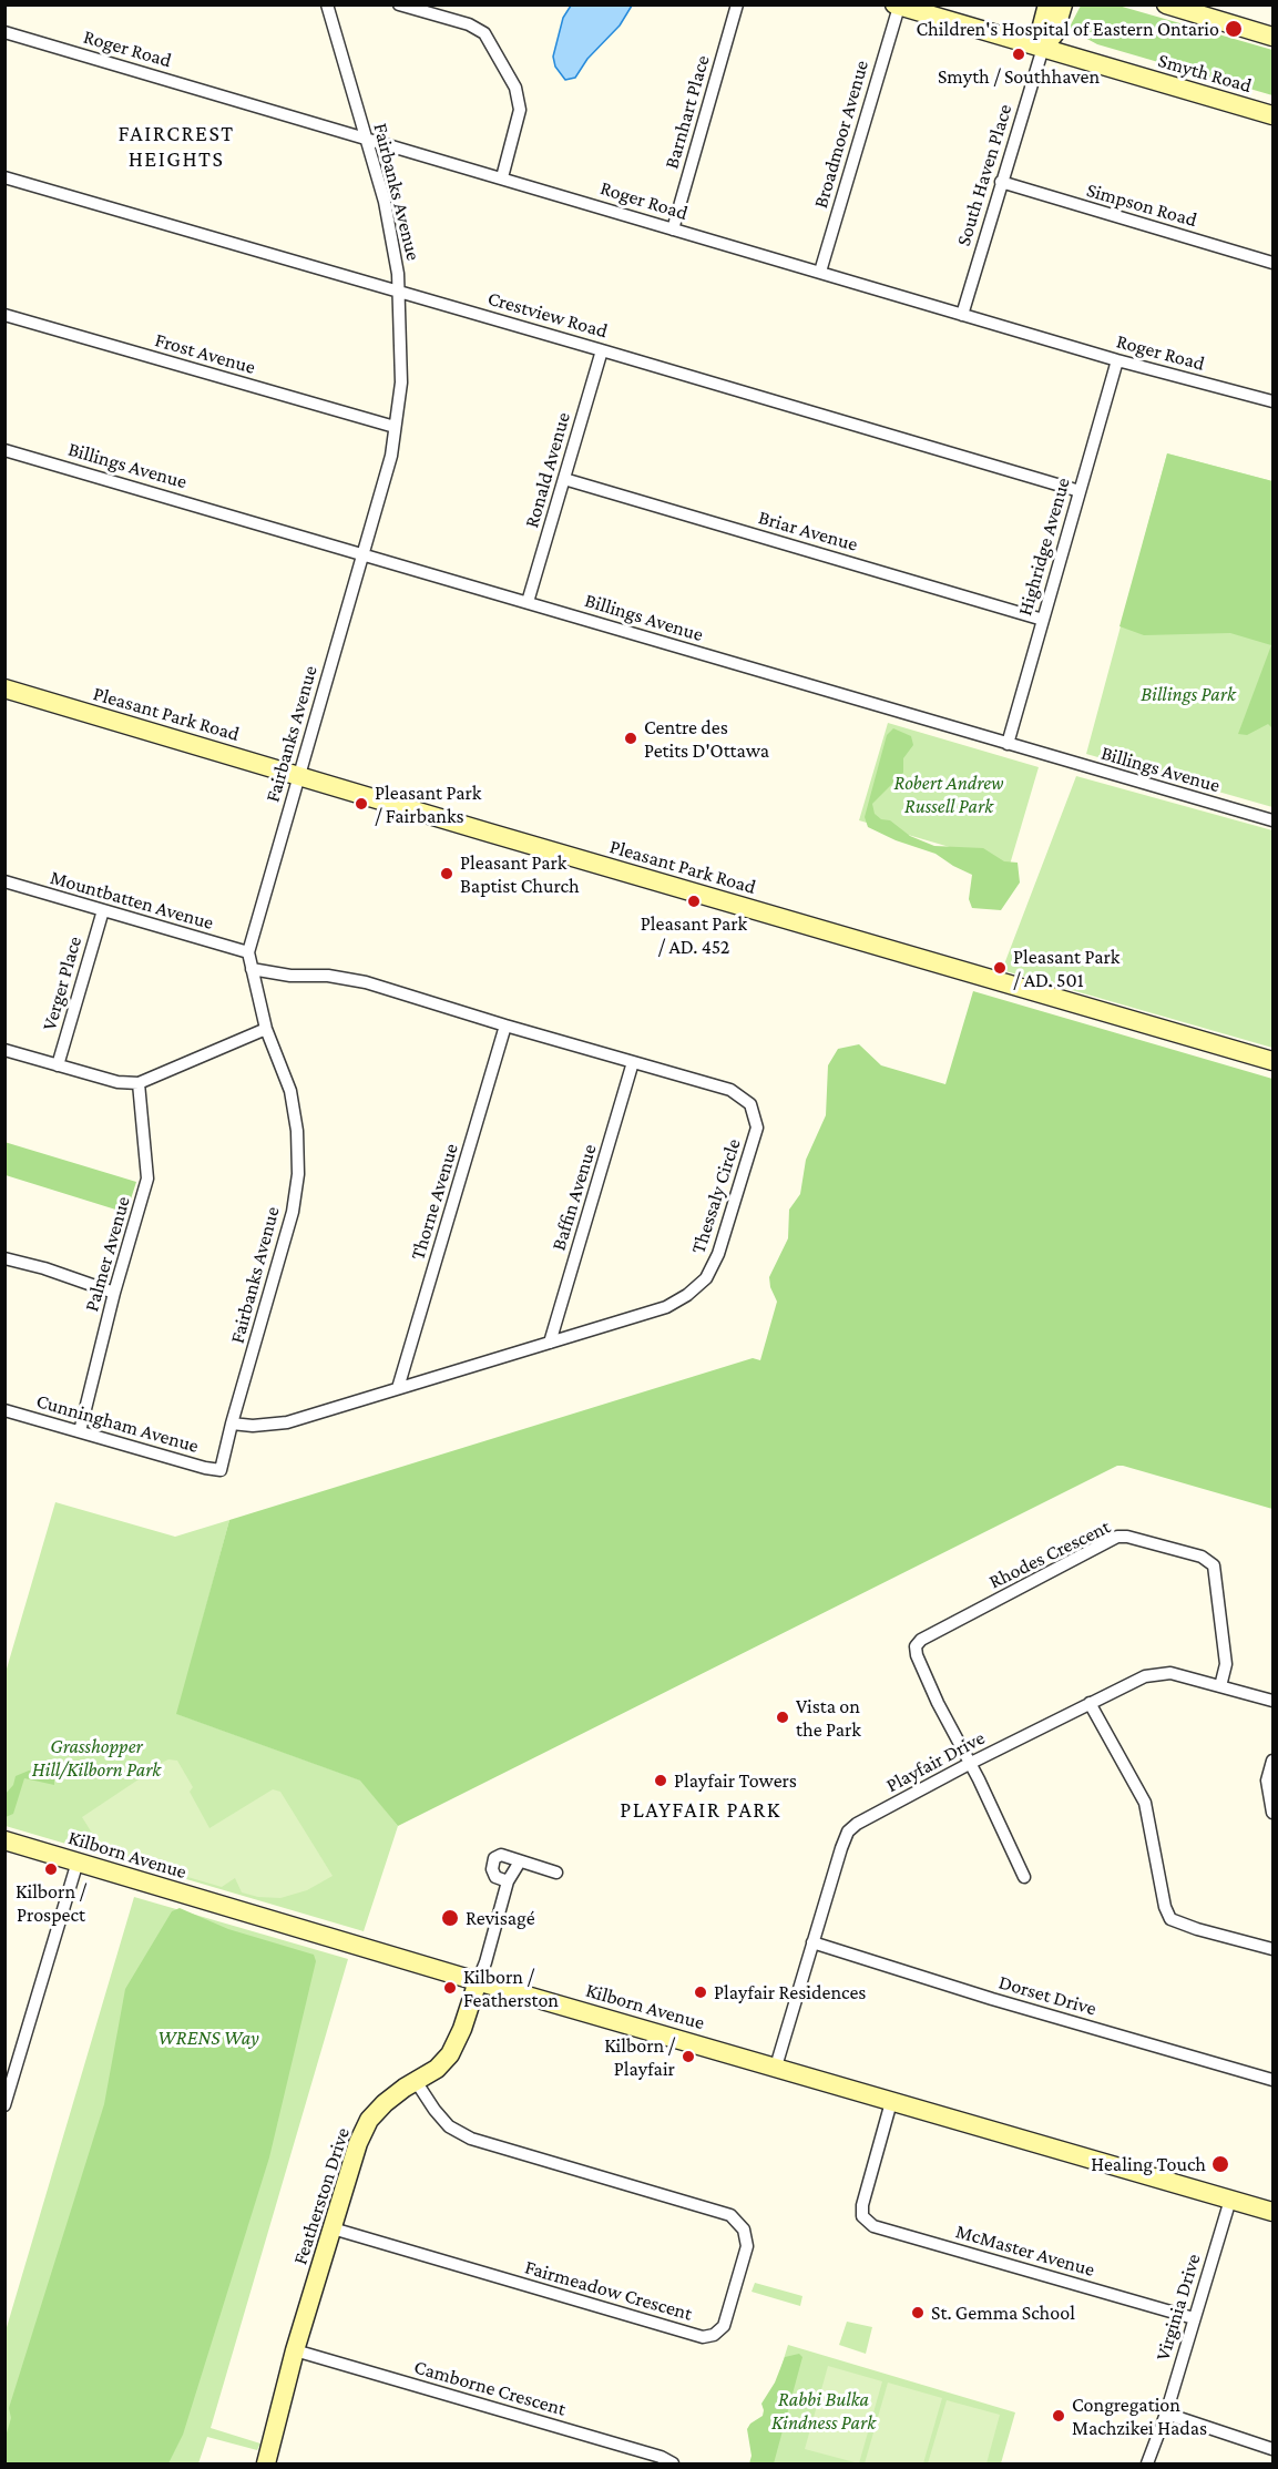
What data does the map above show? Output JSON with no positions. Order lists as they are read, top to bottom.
{
  "streets": {
    "street": [
      "Roger Road",
      "Smyth Road",
      "Barnhart Place",
      "Broadmoor Avenue",
      "South Haven Place",
      "Fairbanks Avenue",
      "Simpson Road",
      "Crestview Road",
      "Frost Avenue",
      "Billings Avenue",
      "Ronald Avenue",
      "Briar Avenue",
      "Highridge Avenue",
      "Pleasant Park Road",
      "Mountbatten Avenue",
      "Verger Place",
      "Thessaly Circle",
      "Baffin Avenue",
      "Thorne Avenue",
      "Palmer Avenue",
      "Cunningham Avenue",
      "Rhodes Crescent",
      "Playfair Drive",
      "Kilborn Avenue",
      "Dorset Drive",
      "Featherston Drive",
      "McMaster Avenue",
      "Fairmeadow Crescent",
      "Virginia Drive",
      "Camborne Crescent"
    ]
  },
  "crossings": [
    ["Roger Road", "Barnhart Place"],
    ["Roger Road", "Broadmoor Avenue"],
    ["Roger Road", "South Haven Place"],
    ["Roger Road", "Fairbanks Avenue"],
    ["Roger Road", "Highridge Avenue"],
    ["Smyth Road", "Broadmoor Avenue"],
    ["Smyth Road", "South Haven Place"],
    ["South Haven Place", "Simpson Road"],
    ["Fairbanks Avenue", "Crestview Road"],
    ["Fairbanks Avenue", "Frost Avenue"],
    ["Fairbanks Avenue", "Billings Avenue"],
    ["Fairbanks Avenue", "Pleasant Park Road"],
    ["Fairbanks Avenue", "Mountbatten Avenue"],
    ["Fairbanks Avenue", "Thessaly Circle"],
    ["Fairbanks Avenue", "Cunningham Avenue"],
    ["Crestview Road", "Ronald Avenue"],
    ["Crestview Road", "Highridge Avenue"],
    ["Billings Avenue", "Ronald Avenue"],
    ["Billings Avenue", "Highridge Avenue"],
    ["Ronald Avenue", "Briar Avenue"],
    ["Briar Avenue", "Highridge Avenue"],
    ["Mountbatten Avenue", "Verger Place"],
    ["Thessaly Circle", "Baffin Avenue"],
    ["Thessaly Circle", "Thorne Avenue"],
    ["Palmer Avenue", "Cunningham Avenue"],
    ["Rhodes Crescent", "Playfair Drive"],
    ["Playfair Drive", "Kilborn Avenue"],
    ["Playfair Drive", "Dorset Drive"],
    ["Kilborn Avenue", "Featherston Drive"],
    ["Kilborn Avenue", "McMaster Avenue"],
    ["Kilborn Avenue", "Virginia Drive"],
    ["Featherston Drive", "Fairmeadow Crescent"],
    ["Featherston Drive", "Camborne Crescent"],
    ["McMaster Avenue", "Virginia Drive"]
  ],
  "districts": ["FAIRCREST HEIGHTS", "PLAYFAIR PARK"],
  "parks": [
    "Billings Park",
    "Robert Andrew Russell Park",
    "Grasshopper Hill/Kilborn Park",
    "WRENS Way",
    "Rabbi Bulka Kindness Park"
  ],
  "places": [
    "Children's Hospital of Eastern Ontario",
    "Smyth / Southhaven",
    "Centre des Petits D'Ottawa",
    "Pleasant Park / Fairbanks",
    "Pleasant Park Baptist Church",
    "Pleasant Park / AD. 452",
    "Pleasant Park / AD. 501",
    "Vista on the Park",
    "Playfair Towers",
    "Kilborn / Prospect",
    "Revisagé",
    "Kilborn / Featherston",
    "Playfair Residences",
    "Kilborn / Playfair",
    "Healing Touch",
    "St. Gemma School",
    "Congregation Machzikei Hadas"
  ]
}
